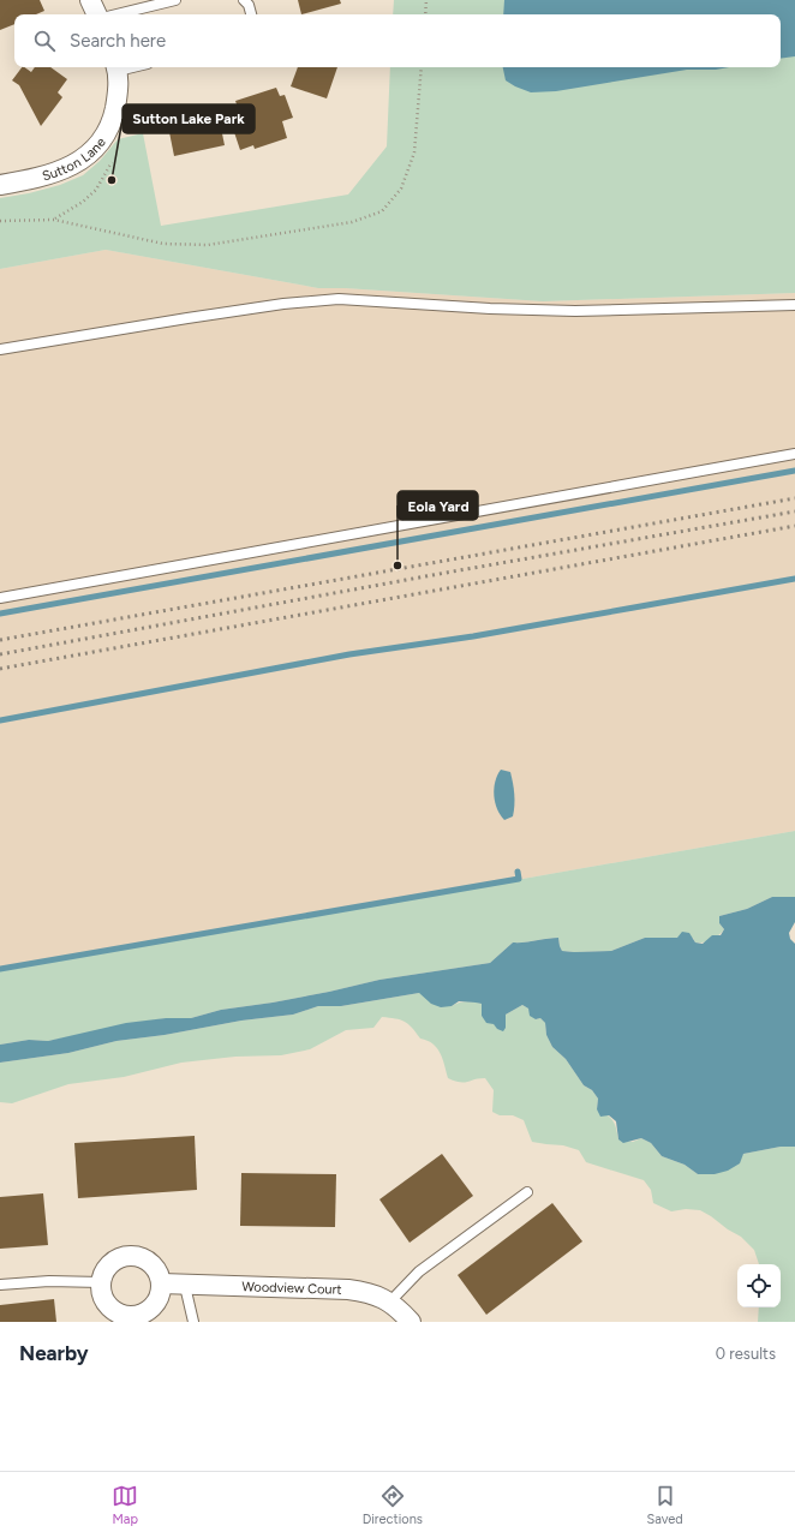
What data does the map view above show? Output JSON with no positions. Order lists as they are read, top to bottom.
{
  "streets": {
    "street": ["Sutton Lane", "Woodview Court"]
  },
  "places": ["Sutton Lake Park", "Eola Yard"],
  "page": {
    "search": "Search here",
    "heading": ["Nearby", "0 results"],
    "nav": ["Map", "Directions", "Saved"]
  }
}
